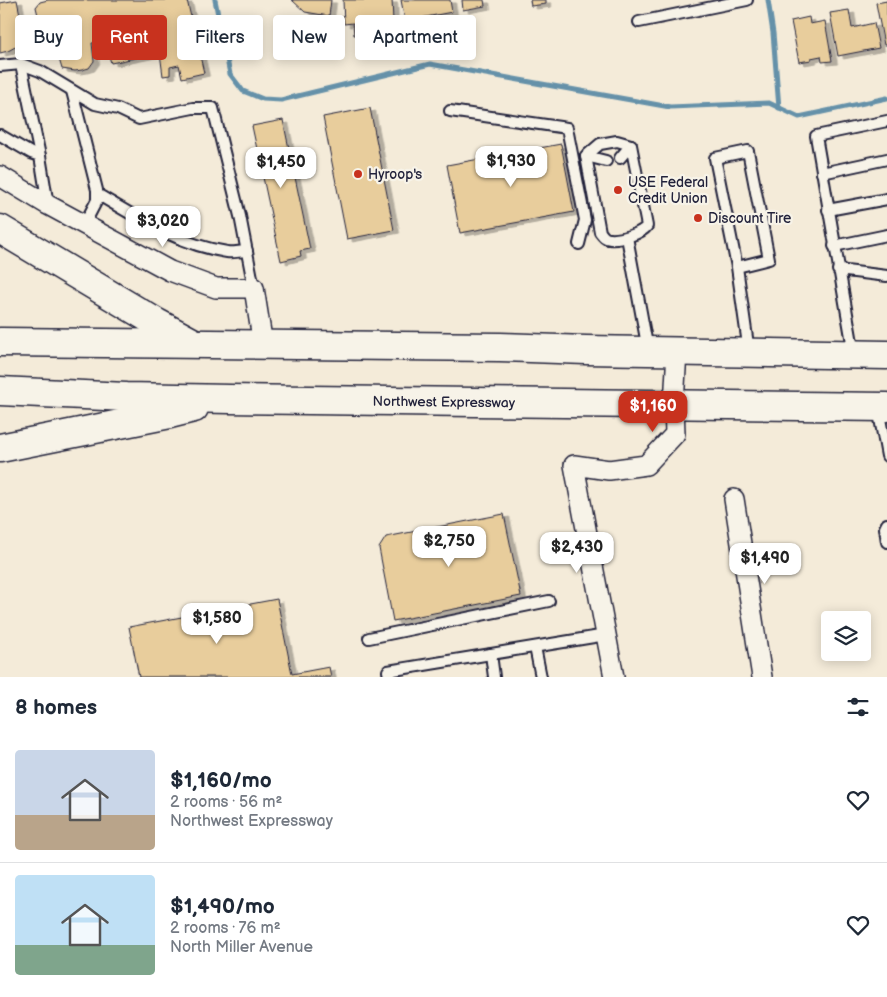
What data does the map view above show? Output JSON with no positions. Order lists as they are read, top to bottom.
{
  "streets": {
    "highway": ["Northwest Expressway"]
  },
  "places": ["Hyroop's", "USE Federal Credit Union", "Discount Tire"],
  "page": {
    "chip": [
      "Buy",
      "Rent",
      "Filters",
      "New",
      "Apartment"
    ],
    "price": [
      "$1,930",
      "$1,450",
      "$3,020",
      "$1,160",
      "$2,750",
      "$2,430",
      "$1,490",
      "$1,580"
    ],
    "heading": "8 homes",
    "list": [
      {
        "name": "$1,160/mo",
        "note": "2 rooms · 56 m² · Northwest Expressway"
      },
      {
        "name": "$1,490/mo",
        "note": "2 rooms · 76 m² · North Miller Avenue"
      }
    ]
  }
}
